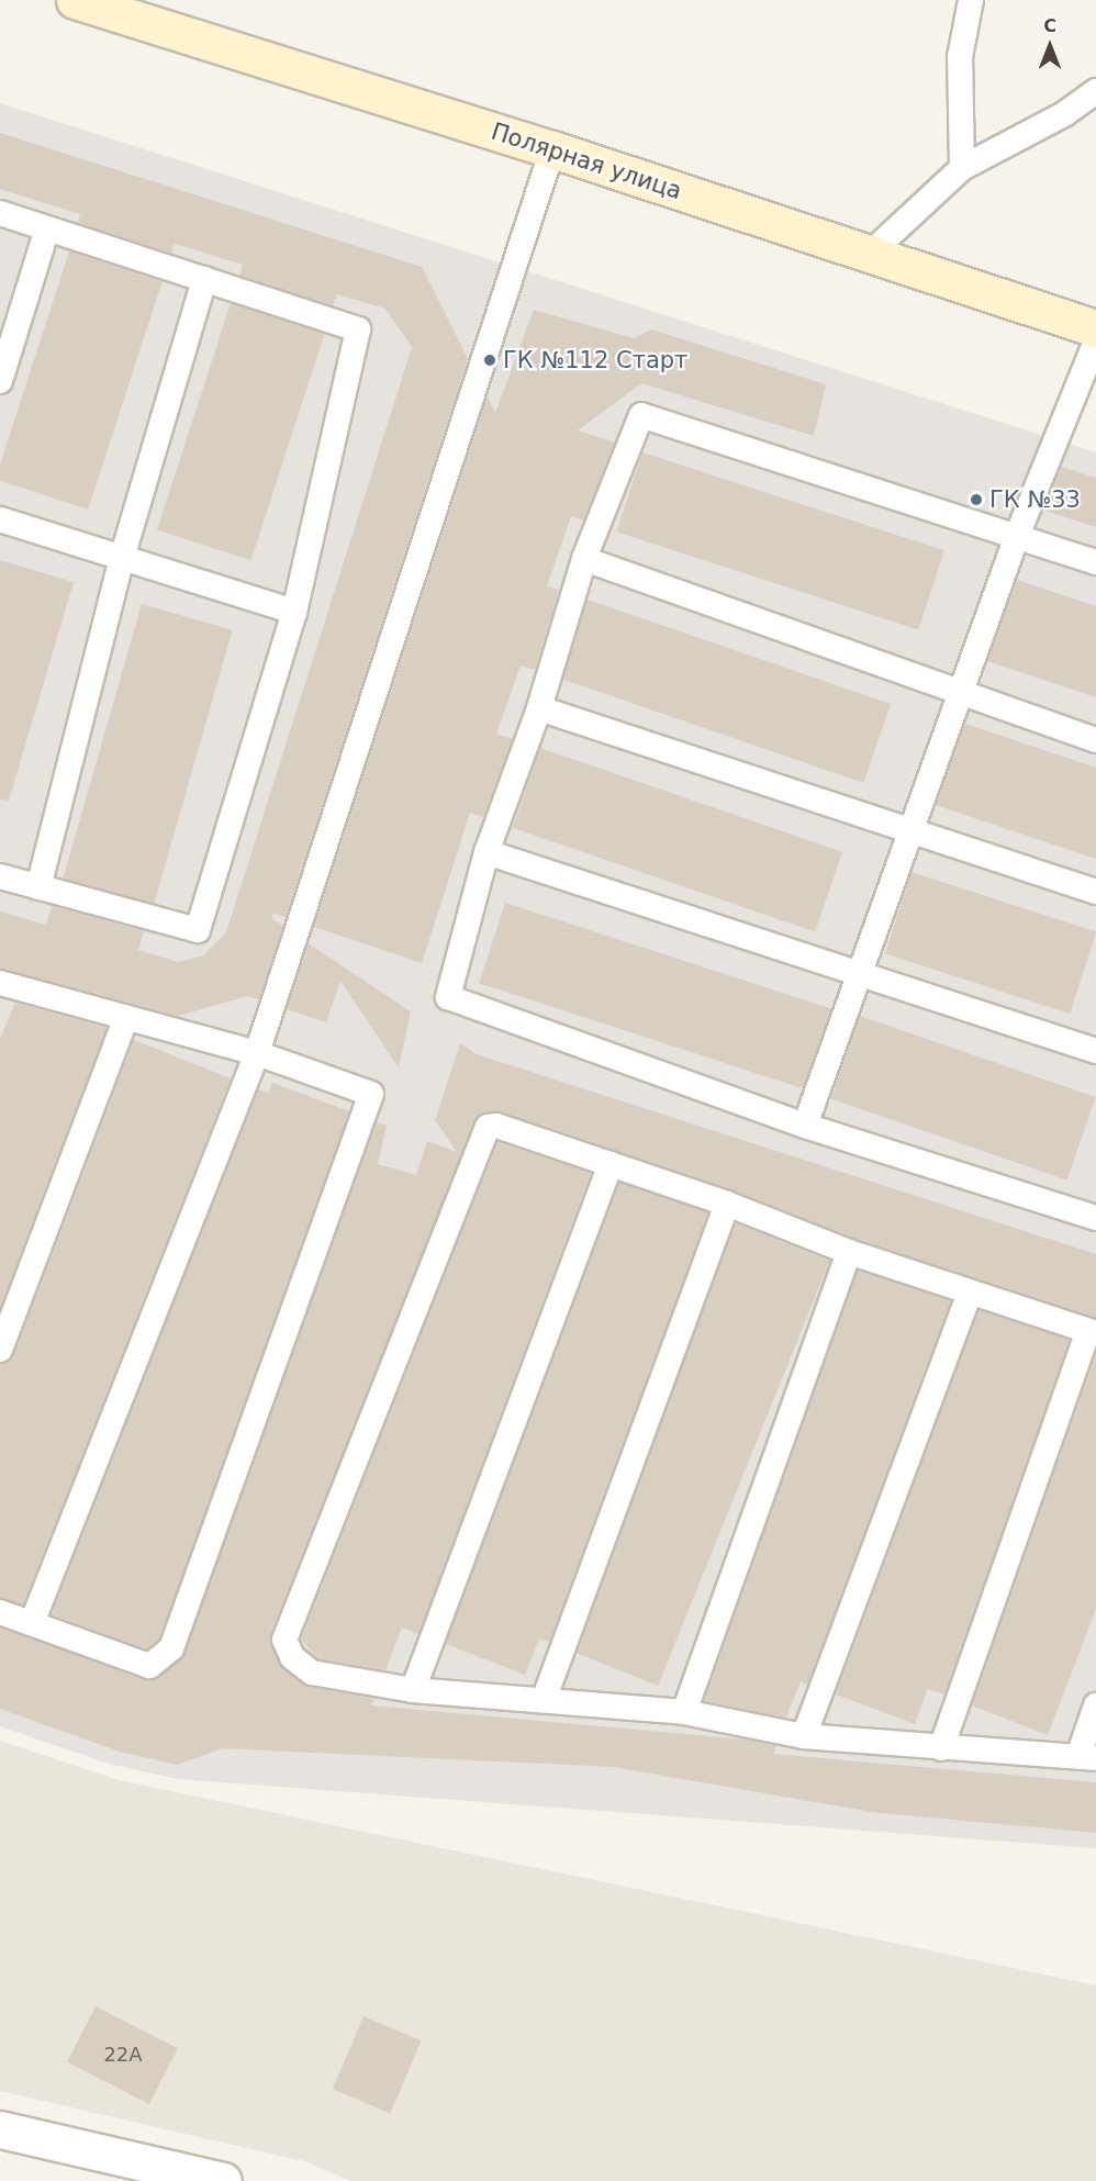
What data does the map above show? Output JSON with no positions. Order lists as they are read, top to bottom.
{
  "streets": {
    "main road": ["Полярная улица"]
  },
  "places": ["ГК №112 Старт", "ГК №33"],
  "house_numbers": ["22А"],
  "north": "top"
}
